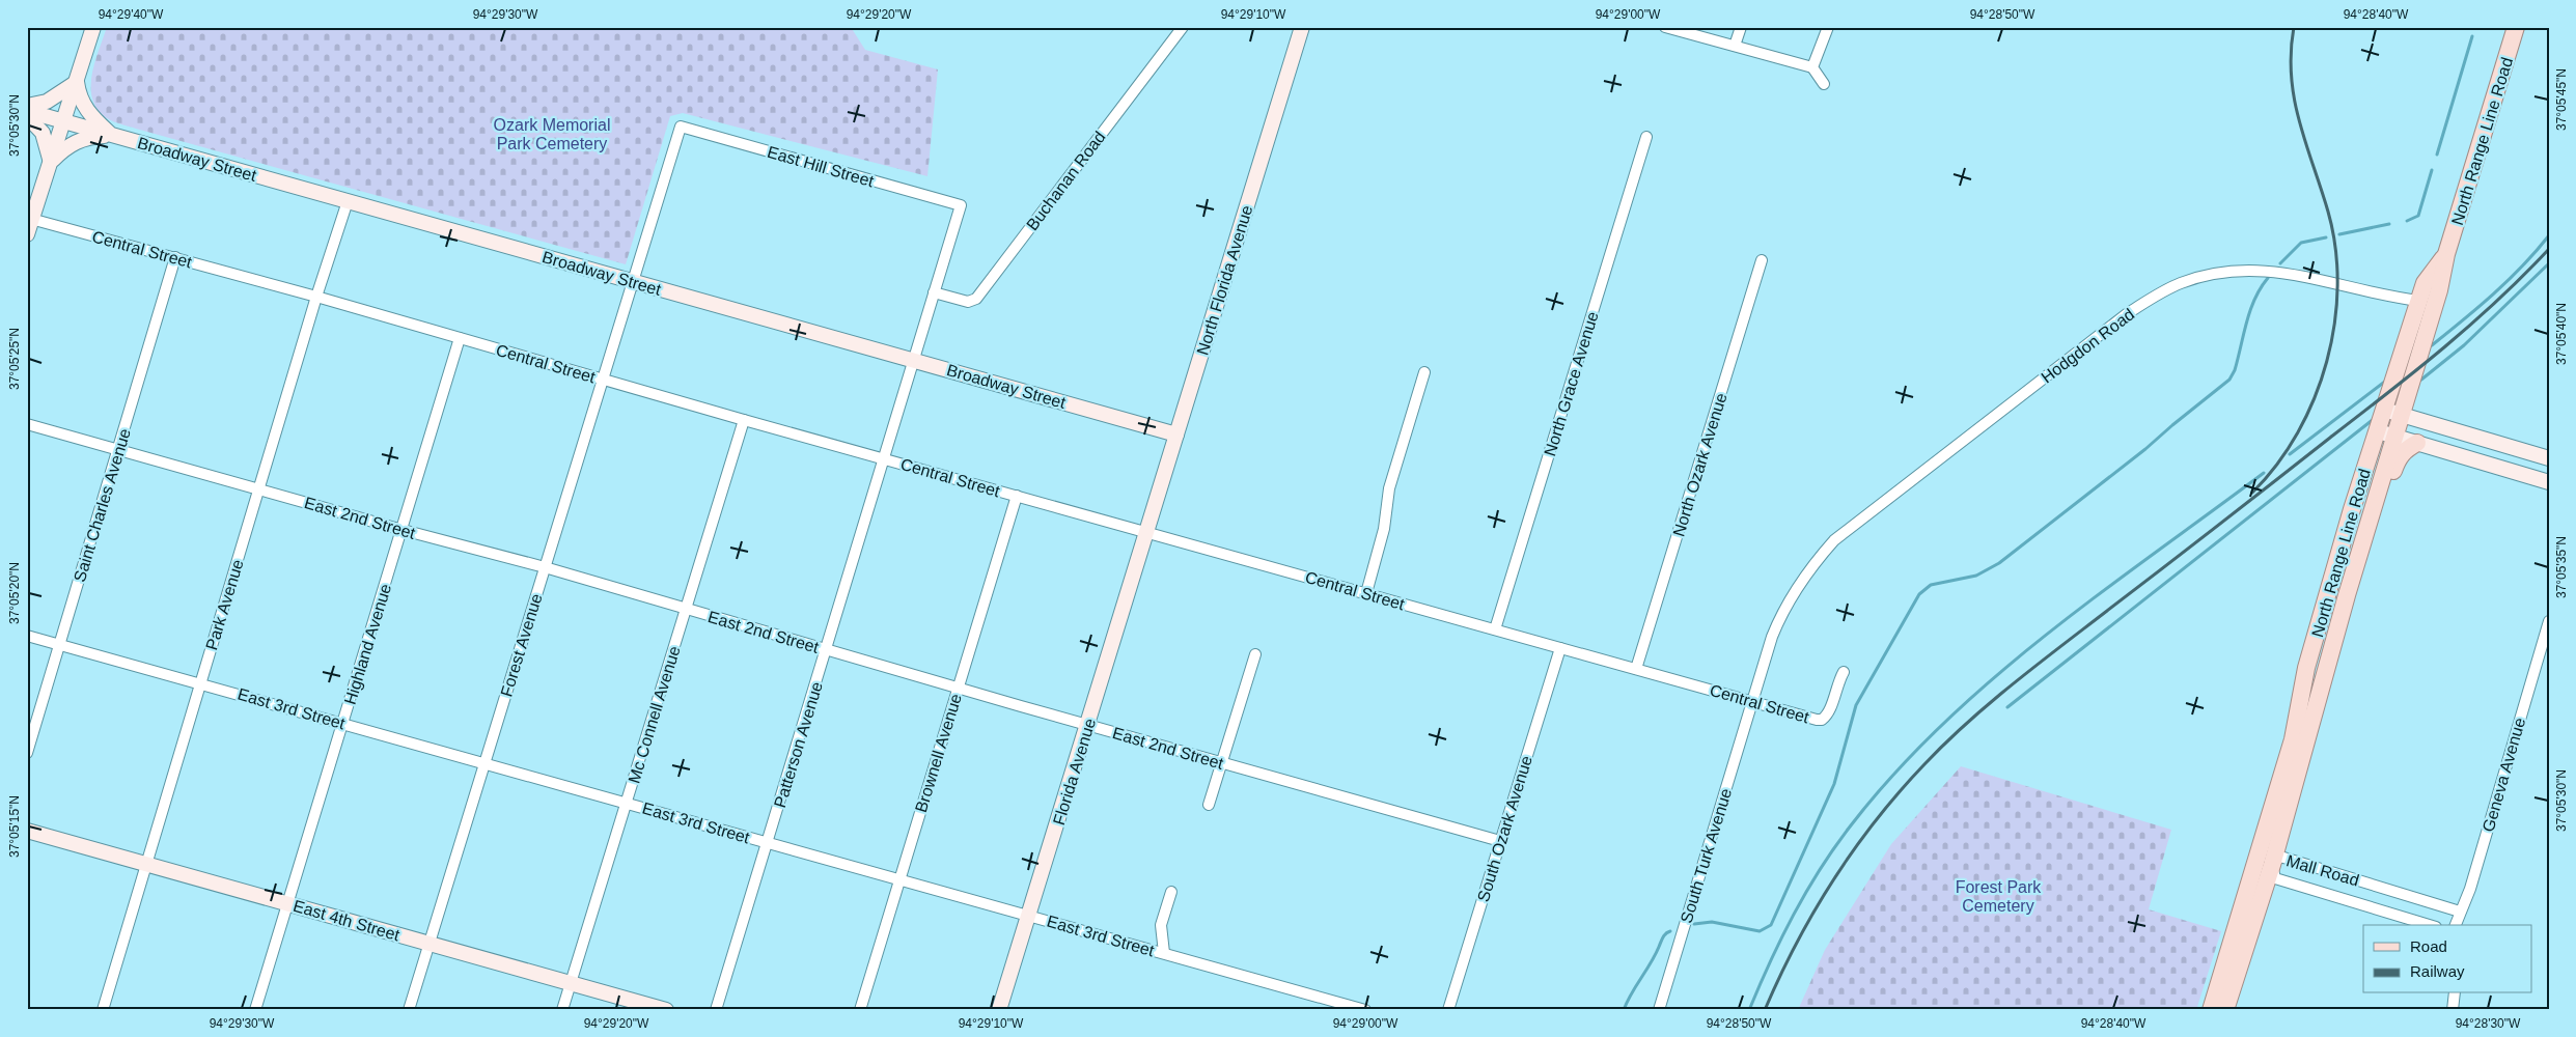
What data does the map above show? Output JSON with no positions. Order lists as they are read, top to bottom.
{
  "streets": {
    "main road": ["North Range Line Road"],
    "street": [
      "Broadway Street",
      "East Hill Street",
      "Buchanan Road",
      "Central Street",
      "North Florida Avenue",
      "Hodgdon Road",
      "North Grace Avenue",
      "North Ozark Avenue",
      "Saint Charles Avenue",
      "East 2nd Street",
      "Park Avenue",
      "Highland Avenue",
      "Forest Avenue",
      "East 3rd Street",
      "Mc Connell Avenue",
      "Patterson Avenue",
      "Brownell Avenue",
      "Florida Avenue",
      "Geneva Avenue",
      "South Ozark Avenue",
      "South Turk Avenue",
      "Mall Road",
      "East 4th Street"
    ]
  },
  "crossings": [
    ["North Range Line Road", "Hodgdon Road"],
    ["North Range Line Road", "Mall Road"],
    ["Broadway Street", "North Florida Avenue"],
    ["Broadway Street", "Park Avenue"],
    ["Broadway Street", "Forest Avenue"],
    ["Broadway Street", "Patterson Avenue"],
    ["East Hill Street", "Forest Avenue"],
    ["East Hill Street", "Patterson Avenue"],
    ["Buchanan Road", "Patterson Avenue"],
    ["Central Street", "North Florida Avenue"],
    ["Central Street", "Hodgdon Road"],
    ["Central Street", "North Grace Avenue"],
    ["Central Street", "North Ozark Avenue"],
    ["Central Street", "Saint Charles Avenue"],
    ["Central Street", "Park Avenue"],
    ["Central Street", "Highland Avenue"],
    ["Central Street", "Forest Avenue"],
    ["Central Street", "Mc Connell Avenue"],
    ["Central Street", "Patterson Avenue"],
    ["Central Street", "Brownell Avenue"],
    ["Central Street", "Florida Avenue"],
    ["Central Street", "South Ozark Avenue"],
    ["Central Street", "South Turk Avenue"],
    ["North Florida Avenue", "Florida Avenue"],
    ["Hodgdon Road", "South Turk Avenue"],
    ["Saint Charles Avenue", "East 2nd Street"],
    ["Saint Charles Avenue", "East 3rd Street"],
    ["East 2nd Street", "Park Avenue"],
    ["East 2nd Street", "Highland Avenue"],
    ["East 2nd Street", "Forest Avenue"],
    ["East 2nd Street", "Mc Connell Avenue"],
    ["East 2nd Street", "Patterson Avenue"],
    ["East 2nd Street", "Brownell Avenue"],
    ["East 2nd Street", "Florida Avenue"],
    ["East 2nd Street", "South Ozark Avenue"],
    ["Park Avenue", "East 3rd Street"],
    ["Park Avenue", "East 4th Street"],
    ["Highland Avenue", "East 3rd Street"],
    ["Highland Avenue", "East 4th Street"],
    ["Forest Avenue", "East 3rd Street"],
    ["Forest Avenue", "East 4th Street"],
    ["East 3rd Street", "Mc Connell Avenue"],
    ["East 3rd Street", "Patterson Avenue"],
    ["East 3rd Street", "Brownell Avenue"],
    ["East 3rd Street", "Florida Avenue"],
    ["Mc Connell Avenue", "East 4th Street"],
    ["Geneva Avenue", "Mall Road"]
  ],
  "parks": ["Ozark Memorial Park Cemetery", "Forest Park Cemetery"],
  "legend": ["Road", "Railway"],
  "coordinates": [
    "94°29'40\"W",
    "94°29'30\"W",
    "94°29'20\"W",
    "94°29'10\"W",
    "94°29'00\"W",
    "94°28'50\"W",
    "94°28'40\"W",
    "37°05'45\"N",
    "37°05'30\"N",
    "37°05'40\"N",
    "37°05'25\"N",
    "37°05'35\"N",
    "37°05'20\"N",
    "37°05'15\"N",
    "94°28'30\"W"
  ]
}
